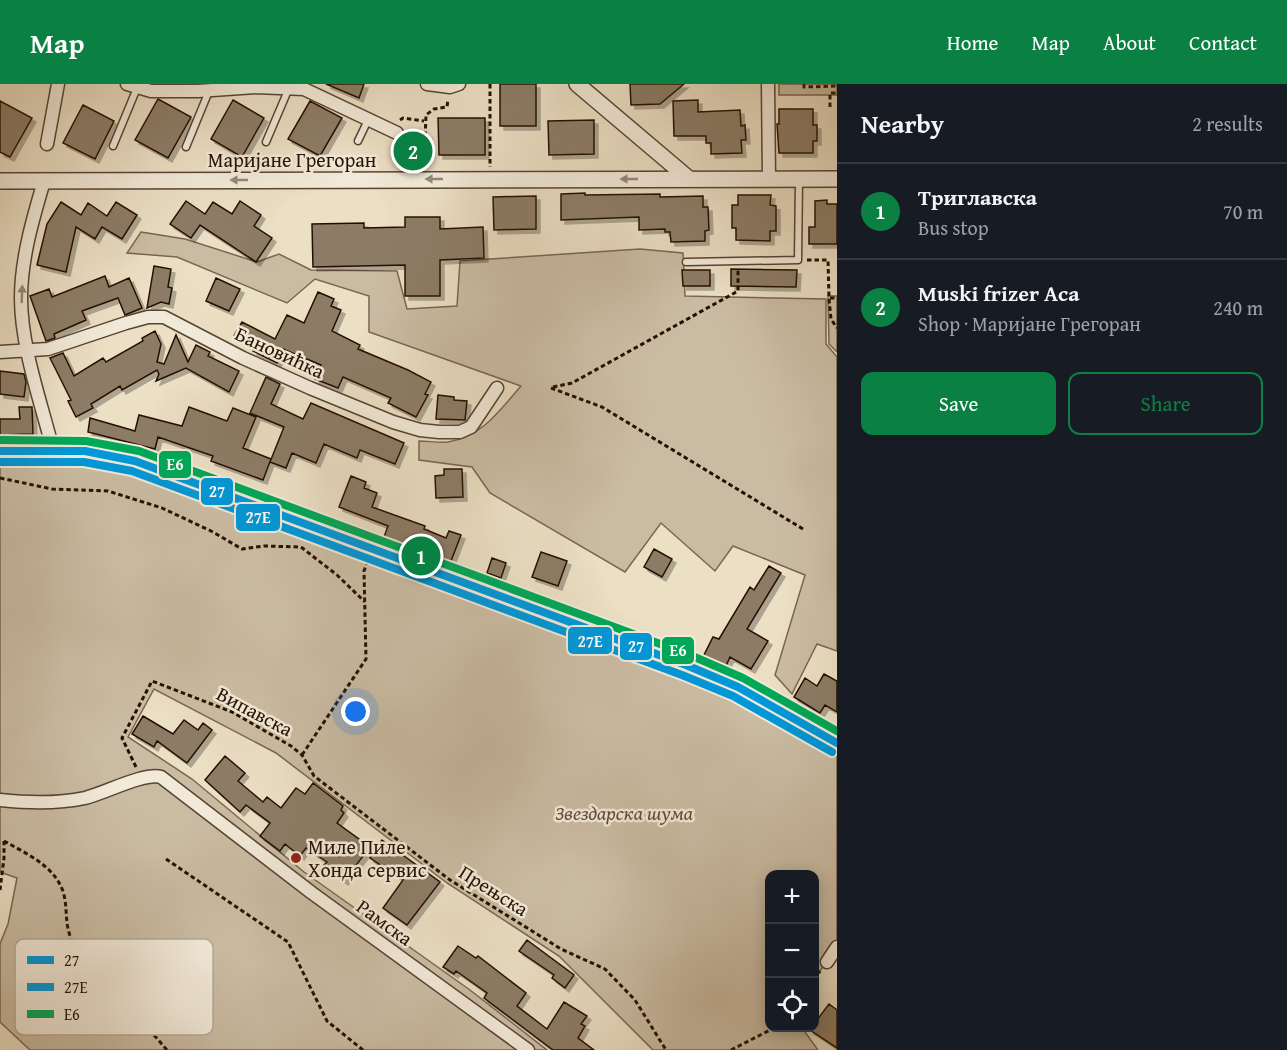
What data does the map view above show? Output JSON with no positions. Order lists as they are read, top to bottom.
{
  "streets": {
    "street": ["Маријане Грегоран", "Бановићка", "Рамска"],
    "path": ["Випавска", "Прењска"]
  },
  "crossings": [
    ["Випавска", "Прењска"],
    ["Випавска", "Рамска"]
  ],
  "parks": ["Звездарска шума"],
  "places": ["Миле Пиле Хонда сервис"],
  "lines": ["transit line E6", "transit line 27", "transit line 27E"],
  "legend": ["27", "27E", "E6"],
  "page": {
    "header": "Map",
    "nav": [
      "Home",
      "Map",
      "About",
      "Contact"
    ],
    "heading": ["Nearby", "2 results"],
    "pins": ["2", "1"],
    "list": [
      {
        "mark": "1",
        "name": "Триглавска",
        "note": "Bus stop",
        "value": "70 m"
      },
      {
        "mark": "2",
        "name": "Muski frizer Aca",
        "note": "Shop · Маријане Грегоран",
        "value": "240 m"
      }
    ],
    "buttons": ["Save", "Share"],
    "map_buttons": ["+", "−"]
  }
}
